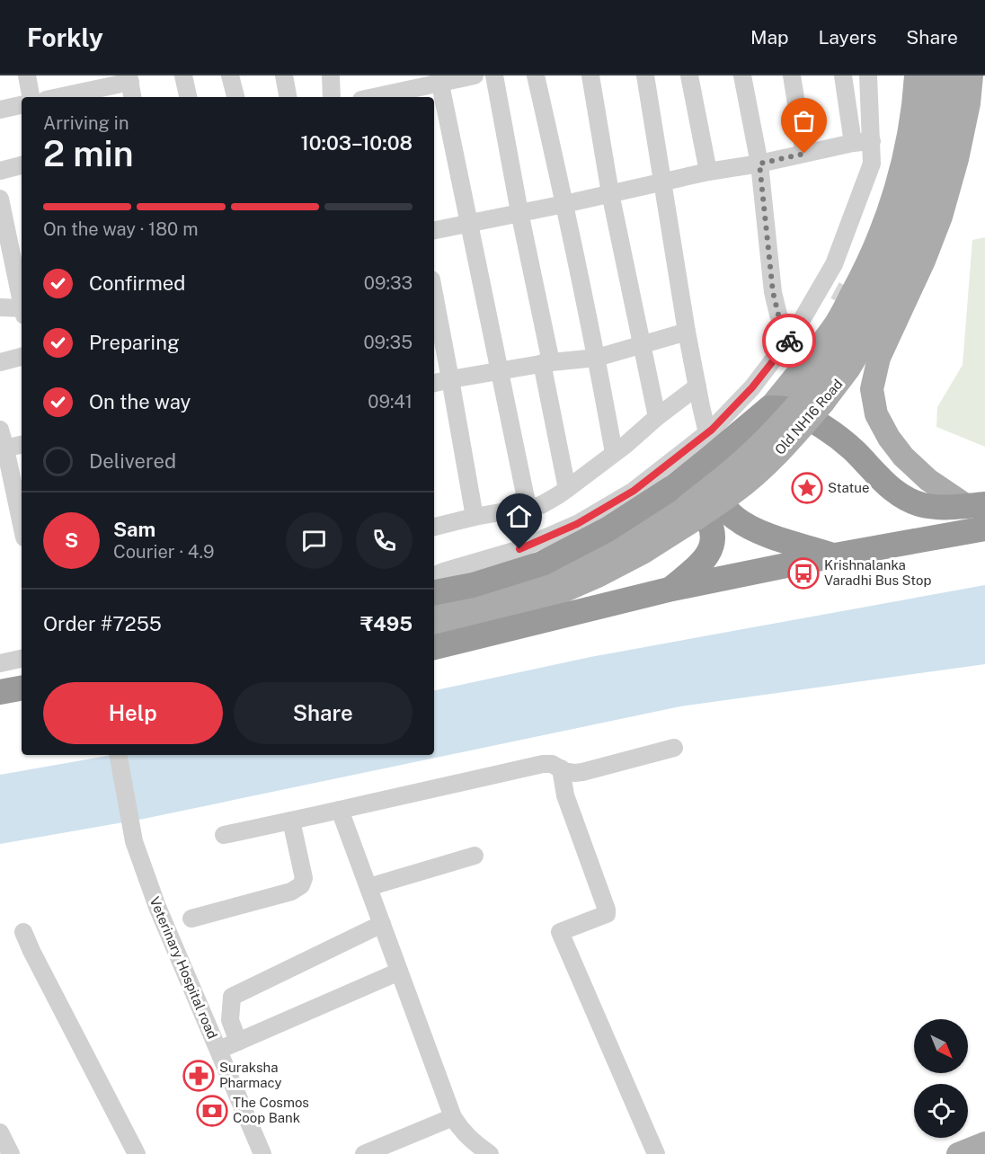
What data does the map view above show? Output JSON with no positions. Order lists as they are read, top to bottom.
{
  "streets": {
    "main road": ["Old NH16 Road"],
    "street": ["Veterinary Hospital road"]
  },
  "places": {
    "place": ["Statue"],
    "bus stop": ["Krishnalanka Varadhi Bus Stop"],
    "pharmacy": ["Suraksha Pharmacy"],
    "bank": ["The Cosmos Coop Bank"]
  },
  "north": "bottom right",
  "page": {
    "header": "Forkly",
    "nav": ["Map", "Layers", "Share"],
    "heading": ["2 min", "Arriving in", "10:03–10:08"],
    "panel": [
      "Sam",
      "Courier · 4.9",
      "Order #7255",
      "₹495"
    ],
    "bar": "On the way · 180 m",
    "list": [
      ["Confirmed", "09:33"],
      ["Preparing", "09:35"],
      ["On the way", "09:41"],
      "Delivered"
    ],
    "round": "S",
    "buttons": ["Help", "Share"]
  }
}
